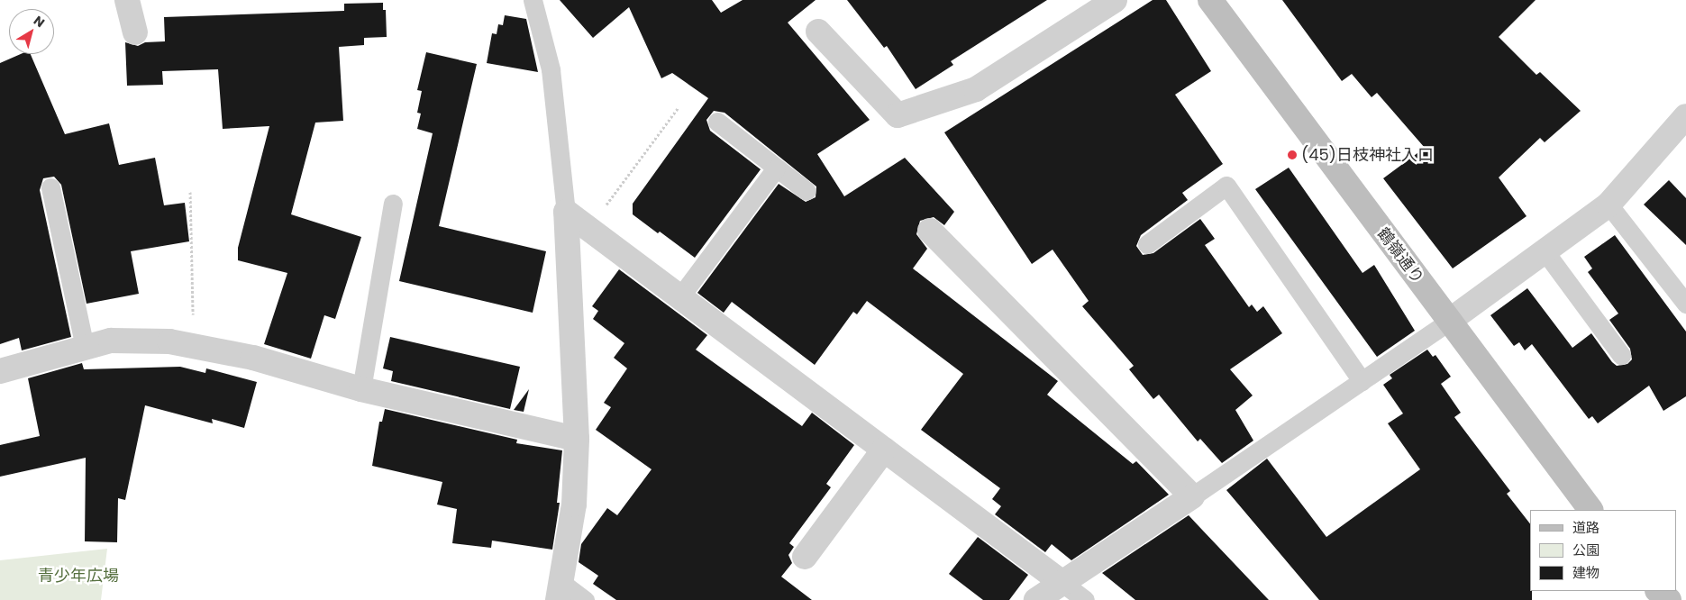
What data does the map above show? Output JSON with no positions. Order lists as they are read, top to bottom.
{
  "streets": {
    "street": ["鶴嶺通り"]
  },
  "parks": ["青少年広場"],
  "places": ["(45)日枝神社入口"],
  "legend": ["道路", "公園", "建物"],
  "north": "top right"
}
